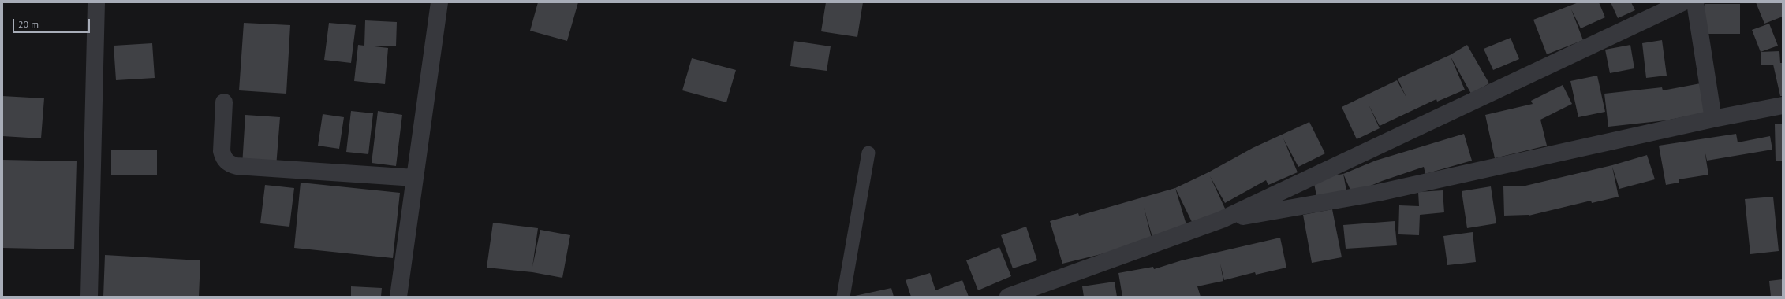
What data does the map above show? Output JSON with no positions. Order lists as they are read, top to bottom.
{
  "scale_bar": "20 m"
}
